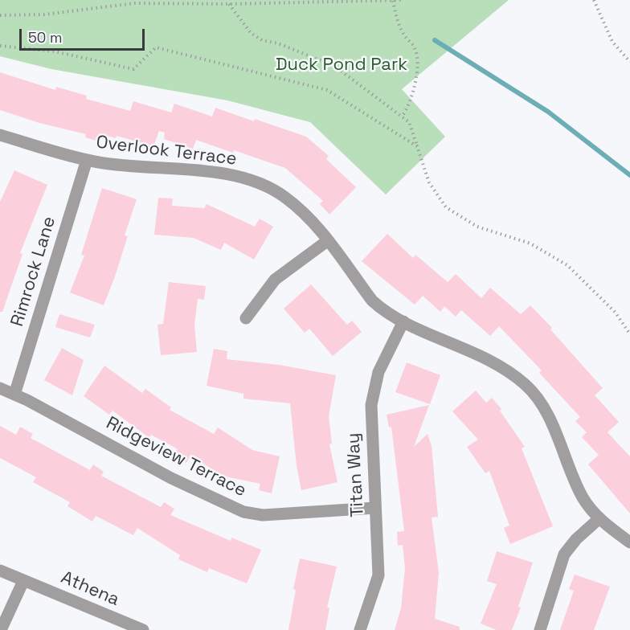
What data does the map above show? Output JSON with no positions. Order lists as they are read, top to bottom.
{
  "streets": {
    "street": [
      "Overlook Terrace",
      "Rimrock Lane",
      "Ridgeview Terrace",
      "Titan Way",
      "Athena"
    ]
  },
  "crossings": [
    ["Overlook Terrace", "Rimrock Lane"],
    ["Overlook Terrace", "Titan Way"],
    ["Rimrock Lane", "Ridgeview Terrace"],
    ["Ridgeview Terrace", "Titan Way"]
  ],
  "parks": ["Duck Pond Park"],
  "scale_bar": "50 m"
}
